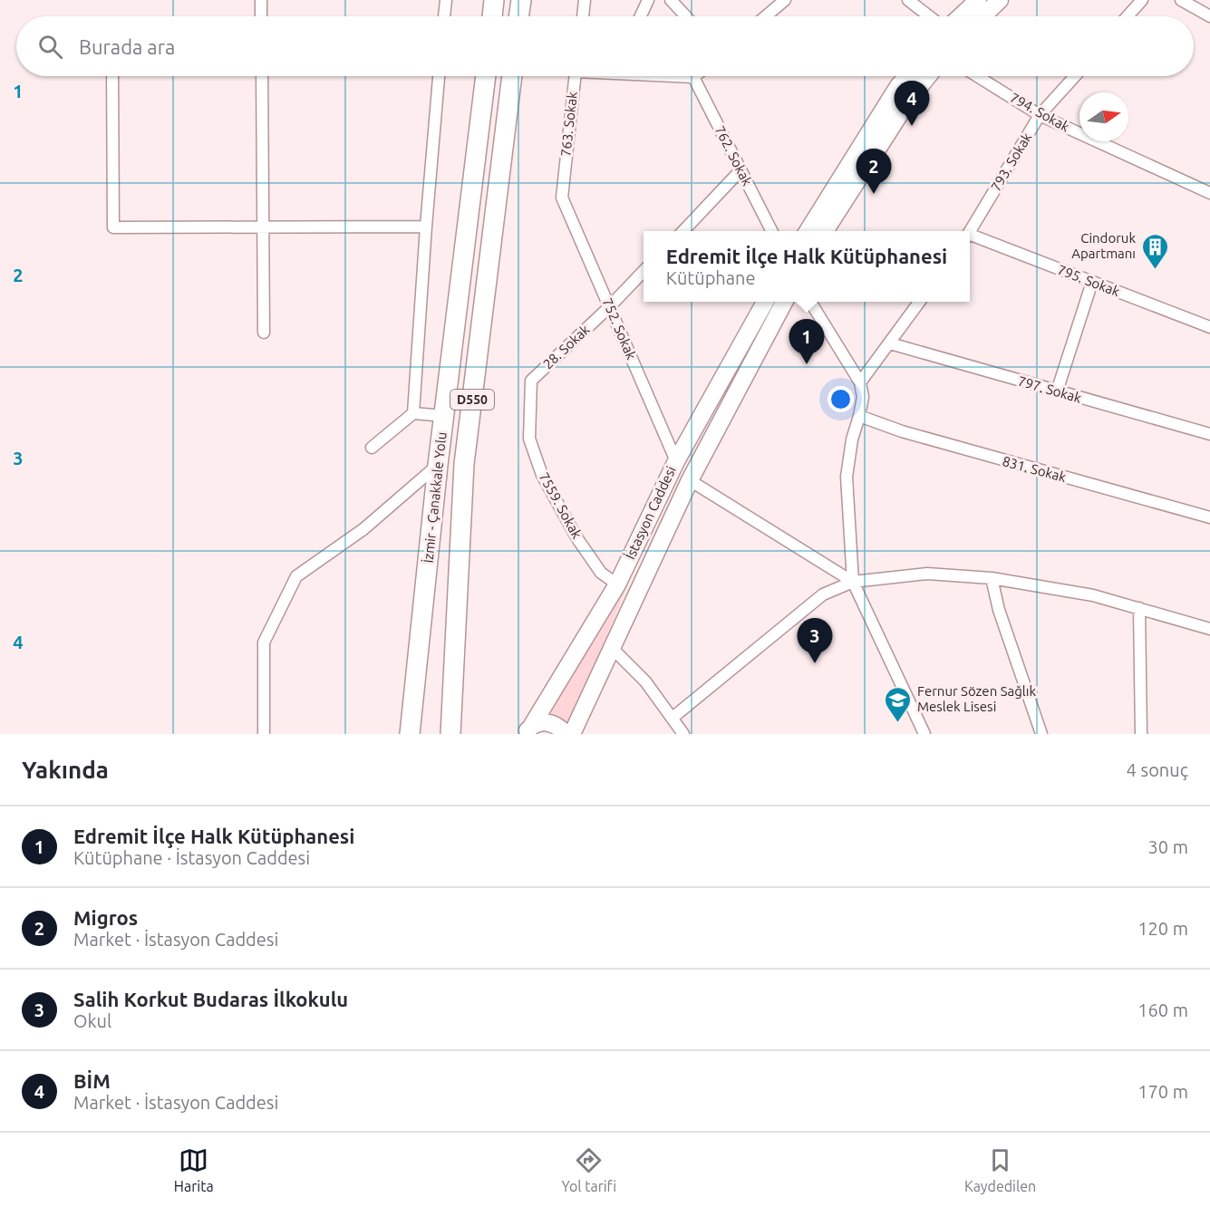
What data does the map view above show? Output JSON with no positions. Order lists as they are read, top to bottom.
{
  "streets": {
    "highway": ["D550", "İzmir - Çanakkale Yolu"],
    "main road": ["İstasyon Caddesi"],
    "street": [
      "794. Sokak",
      "763. Sokak",
      "762. Sokak",
      "793. Sokak",
      "795. Sokak",
      "752. Sokak",
      "28. Sokak",
      "797. Sokak",
      "831. Sokak",
      "7559. Sokak"
    ]
  },
  "crossings": [
    ["794. Sokak", "793. Sokak"],
    ["763. Sokak", "762. Sokak"],
    ["763. Sokak", "752. Sokak"],
    ["752. Sokak", "28. Sokak"],
    ["752. Sokak", "İstasyon Caddesi"],
    ["28. Sokak", "7559. Sokak"],
    ["7559. Sokak", "İstasyon Caddesi"]
  ],
  "places": {
    "building": ["Cindoruk Apartmanı"],
    "school or university": ["Fernur Sözen Sağlık Meslek Lisesi"]
  },
  "north": "right",
  "page": {
    "search": "Burada ara",
    "pins": [
      "4",
      "2",
      "1",
      "3"
    ],
    "popup": ["Edremit İlçe Halk Kütüphanesi", "Kütüphane"],
    "heading": ["Yakında", "4 sonuç"],
    "list": [
      {
        "mark": "1",
        "name": "Edremit İlçe Halk Kütüphanesi",
        "note": "Kütüphane · İstasyon Caddesi",
        "value": "30 m"
      },
      {
        "mark": "2",
        "name": "Migros",
        "note": "Market · İstasyon Caddesi",
        "value": "120 m"
      },
      {
        "mark": "3",
        "name": "Salih Korkut Budaras İlkokulu",
        "note": "Okul",
        "value": "160 m"
      },
      {
        "mark": "4",
        "name": "BİM",
        "note": "Market · İstasyon Caddesi",
        "value": "170 m"
      }
    ],
    "nav": ["Harita", "Yol tarifi", "Kaydedilen"]
  },
  "grid": {
    "rows": [
      "1",
      "2",
      "3",
      "4"
    ]
  }
}
